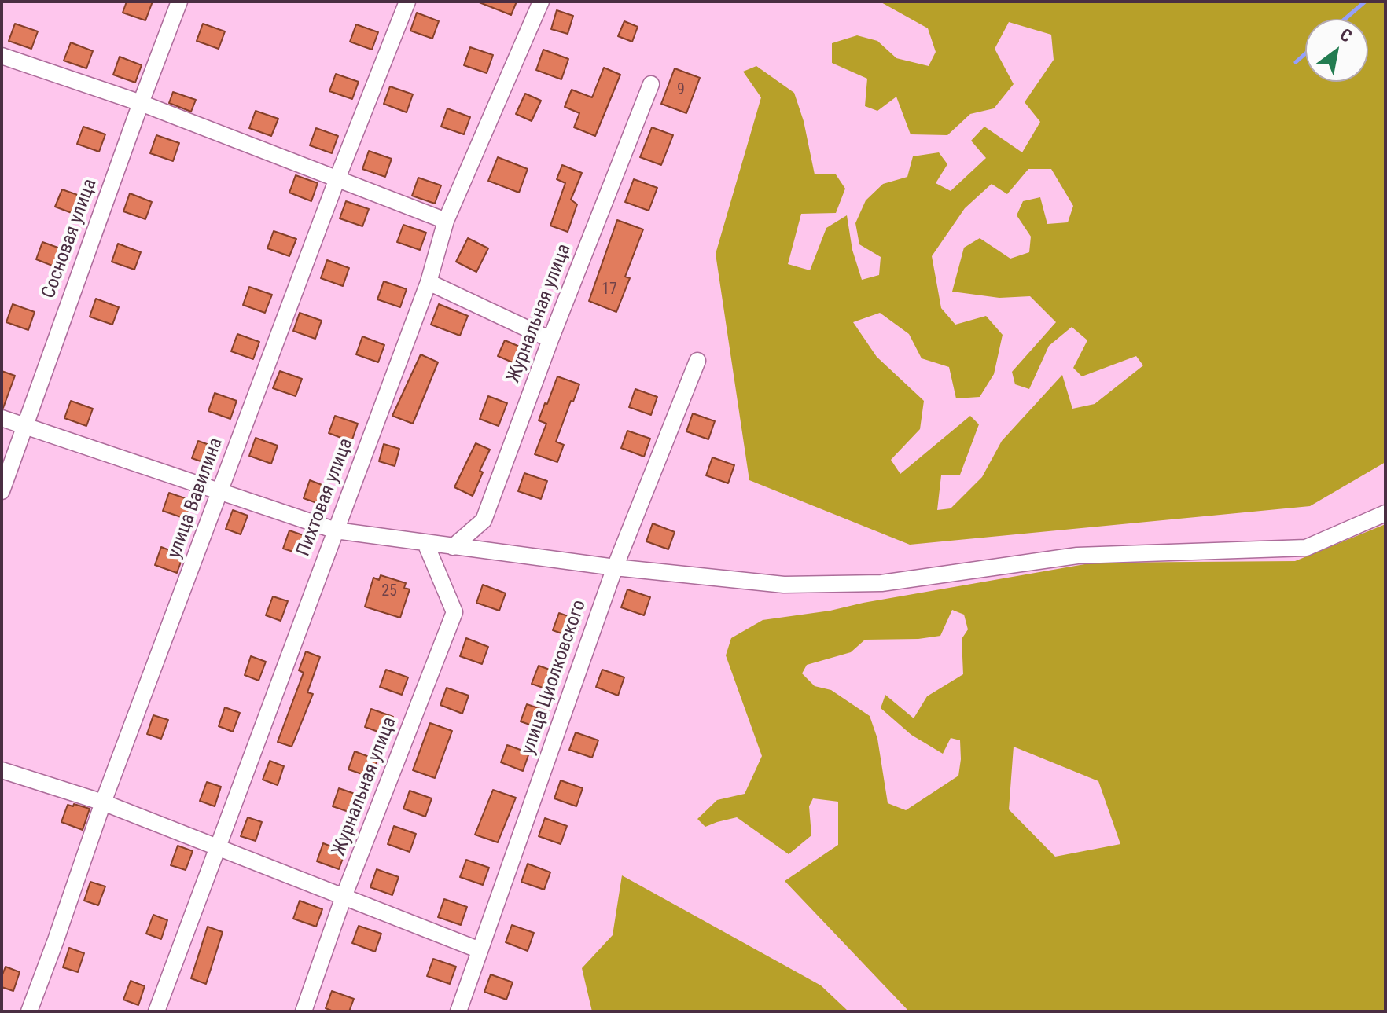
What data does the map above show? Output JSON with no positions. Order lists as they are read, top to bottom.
{
  "streets": {
    "street": [
      "Сосновая улица",
      "Журнальная улица",
      "Пихтовая улица",
      "улица Вавилина",
      "улица Циолковского"
    ]
  },
  "house_numbers": ["9", "17", "25"],
  "north": "top right"
}
